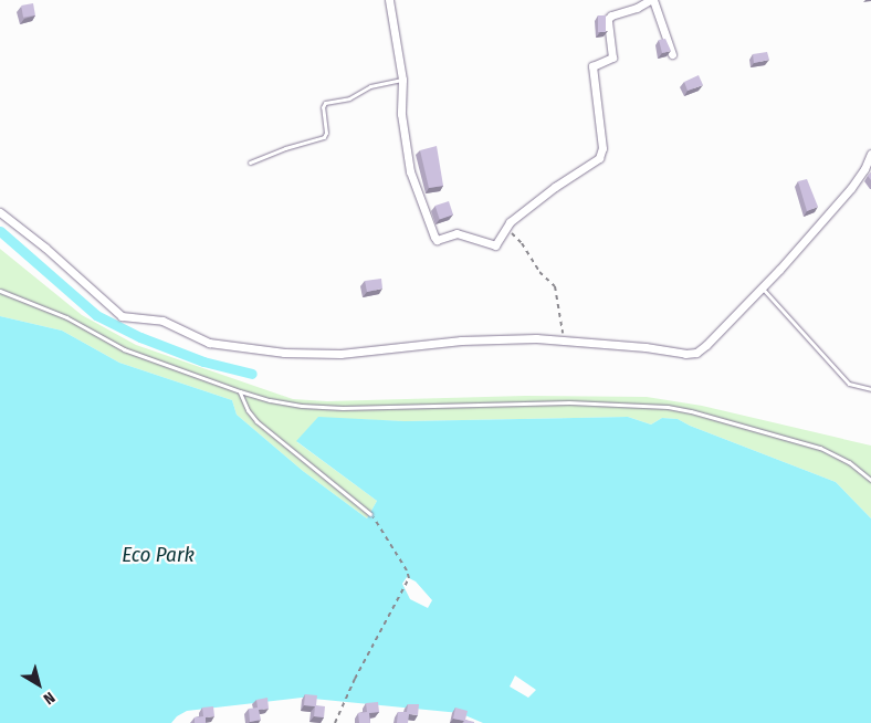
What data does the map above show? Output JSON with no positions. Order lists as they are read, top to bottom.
{
  "water": ["Eco Park"],
  "north": "bottom right"
}
